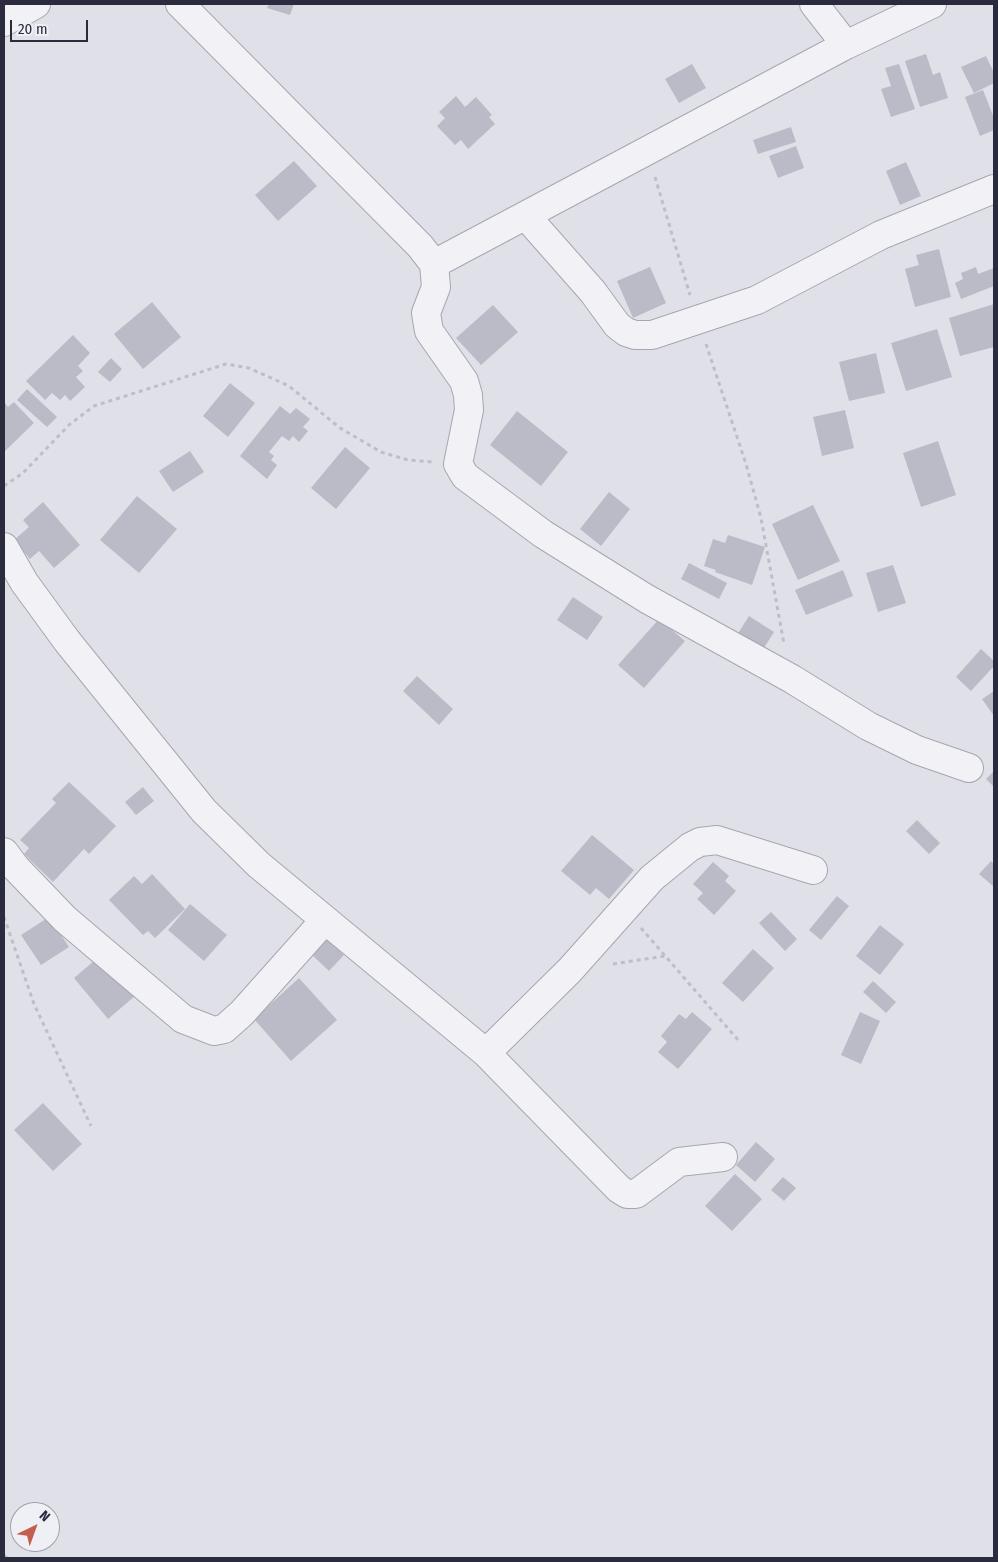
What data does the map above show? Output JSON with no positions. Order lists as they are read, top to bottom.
{
  "scale_bar": "20 m",
  "north": "top right"
}
